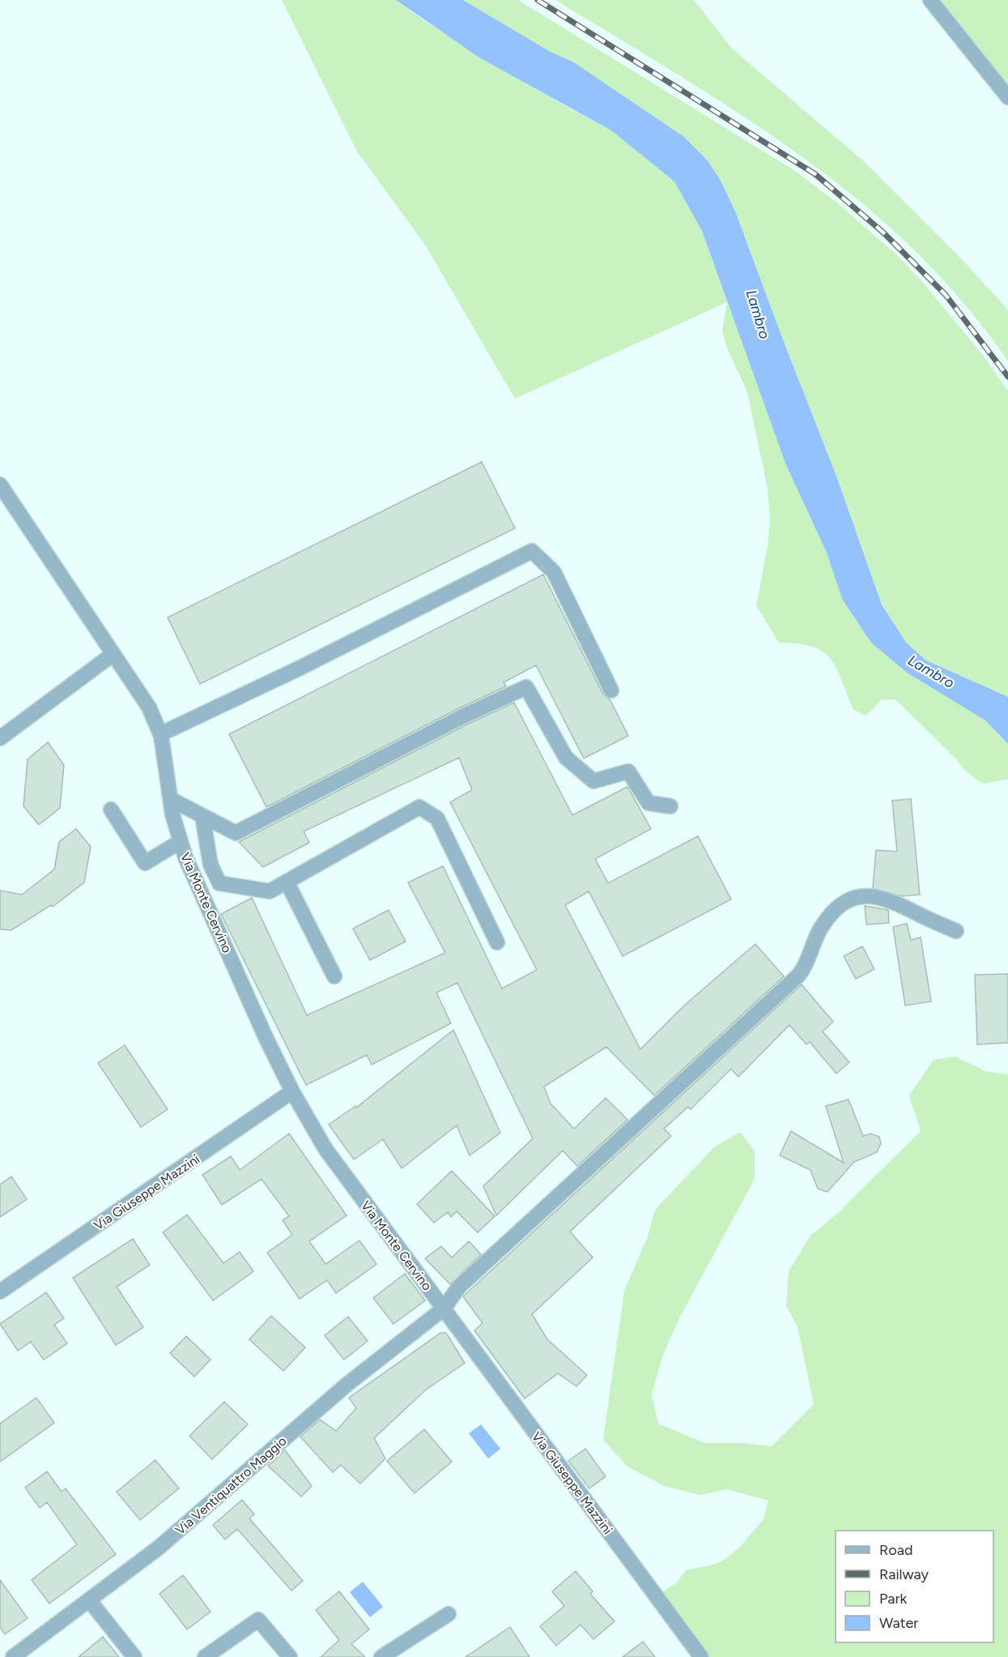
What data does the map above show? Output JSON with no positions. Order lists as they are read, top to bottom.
{
  "streets": {
    "street": ["Via Monte Cervino", "Via Giuseppe Mazzini", "Via Ventiquattro Maggio"]
  },
  "crossings": [
    ["Via Monte Cervino", "Via Giuseppe Mazzini"],
    ["Via Monte Cervino", "Via Ventiquattro Maggio"],
    ["Via Giuseppe Mazzini", "Via Ventiquattro Maggio"]
  ],
  "water": ["Lambro"],
  "legend": [
    "Road",
    "Railway",
    "Park",
    "Water"
  ]
}
